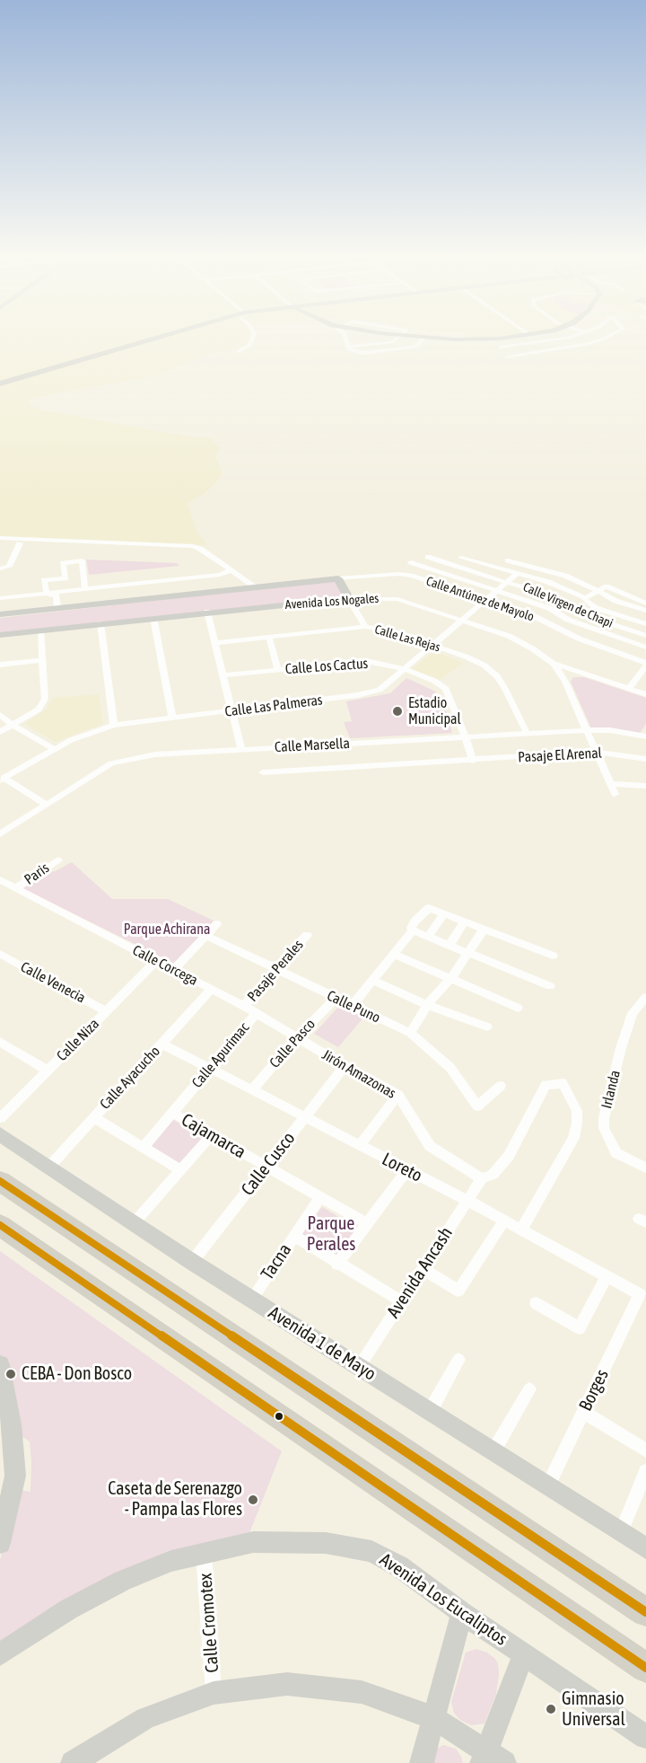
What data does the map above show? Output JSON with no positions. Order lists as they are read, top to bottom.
{
  "streets": {
    "street": [
      "Calle Antúnez de Mayolo",
      "Avenida Los Nogales",
      "Calle Virgen de Chapi",
      "Calle Las Rejas",
      "Calle Los Cactus",
      "Calle Las Palmeras",
      "Calle Marsella",
      "Pasaje El Arenal",
      "Paris",
      "Calle Corcega",
      "Pasaje Perales",
      "Calle Venecia",
      "Calle Puno",
      "Calle Niza",
      "Calle Pasco",
      "Calle Apurimac",
      "Jirón Amazonas",
      "Calle Ayacucho",
      "Irlanda",
      "Cajamarca",
      "Calle Cusco",
      "Loreto",
      "Tacna",
      "Avenida Ancash",
      "Avenida 1 de Mayo",
      "Borges",
      "Avenida Los Eucaliptos",
      "Calle Cromotex"
    ]
  },
  "crossings": [
    ["Calle Antúnez de Mayolo", "Avenida Los Nogales"],
    ["Calle Antúnez de Mayolo", "Calle Las Palmeras"],
    ["Avenida Los Nogales", "Calle Las Palmeras"],
    ["Calle Virgen de Chapi", "Calle Las Palmeras"],
    ["Calle Las Rejas", "Calle Las Palmeras"],
    ["Calle Las Rejas", "Calle Marsella"],
    ["Calle Los Cactus", "Calle Las Palmeras"],
    ["Calle Los Cactus", "Calle Marsella"],
    ["Calle Los Cactus", "Pasaje El Arenal"],
    ["Paris", "Calle Corcega"],
    ["Calle Corcega", "Pasaje Perales"],
    ["Calle Corcega", "Calle Niza"],
    ["Calle Corcega", "Jirón Amazonas"],
    ["Calle Corcega", "Calle Ayacucho"],
    ["Pasaje Perales", "Calle Puno"],
    ["Pasaje Perales", "Jirón Amazonas"],
    ["Calle Venecia", "Calle Niza"],
    ["Calle Puno", "Calle Pasco"],
    ["Calle Pasco", "Jirón Amazonas"],
    ["Calle Pasco", "Loreto"],
    ["Calle Apurimac", "Jirón Amazonas"],
    ["Calle Apurimac", "Cajamarca"],
    ["Calle Apurimac", "Loreto"],
    ["Jirón Amazonas", "Calle Cusco"],
    ["Jirón Amazonas", "Avenida Ancash"],
    ["Calle Ayacucho", "Loreto"],
    ["Calle Ayacucho", "Avenida 1 de Mayo"],
    ["Cajamarca", "Calle Cusco"],
    ["Cajamarca", "Tacna"],
    ["Calle Cusco", "Loreto"],
    ["Calle Cusco", "Avenida 1 de Mayo"],
    ["Loreto", "Avenida Ancash"],
    ["Loreto", "Borges"],
    ["Tacna", "Avenida 1 de Mayo"],
    ["Avenida Ancash", "Avenida 1 de Mayo"],
    ["Avenida 1 de Mayo", "Borges"],
    ["Avenida Los Eucaliptos", "Calle Cromotex"]
  ],
  "parks": ["Parque Achirana", "Parque Perales"],
  "places": [
    "Estadio Municipal",
    "CEBA - Don Bosco",
    "Caseta de Serenazgo - Pampa las Flores",
    "Gimnasio Universal"
  ]
}
